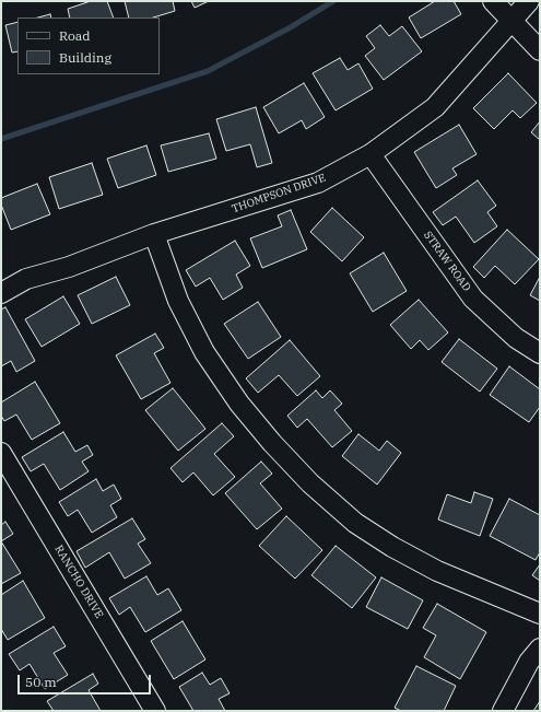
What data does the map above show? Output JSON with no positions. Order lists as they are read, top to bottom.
{
  "streets": {
    "street": ["THOMPSON DRIVE", "STRAW ROAD", "RANCHO DRIVE"]
  },
  "crossings": [
    ["THOMPSON DRIVE", "STRAW ROAD"]
  ],
  "legend": ["Road", "Building"],
  "scale_bar": "50 m"
}
